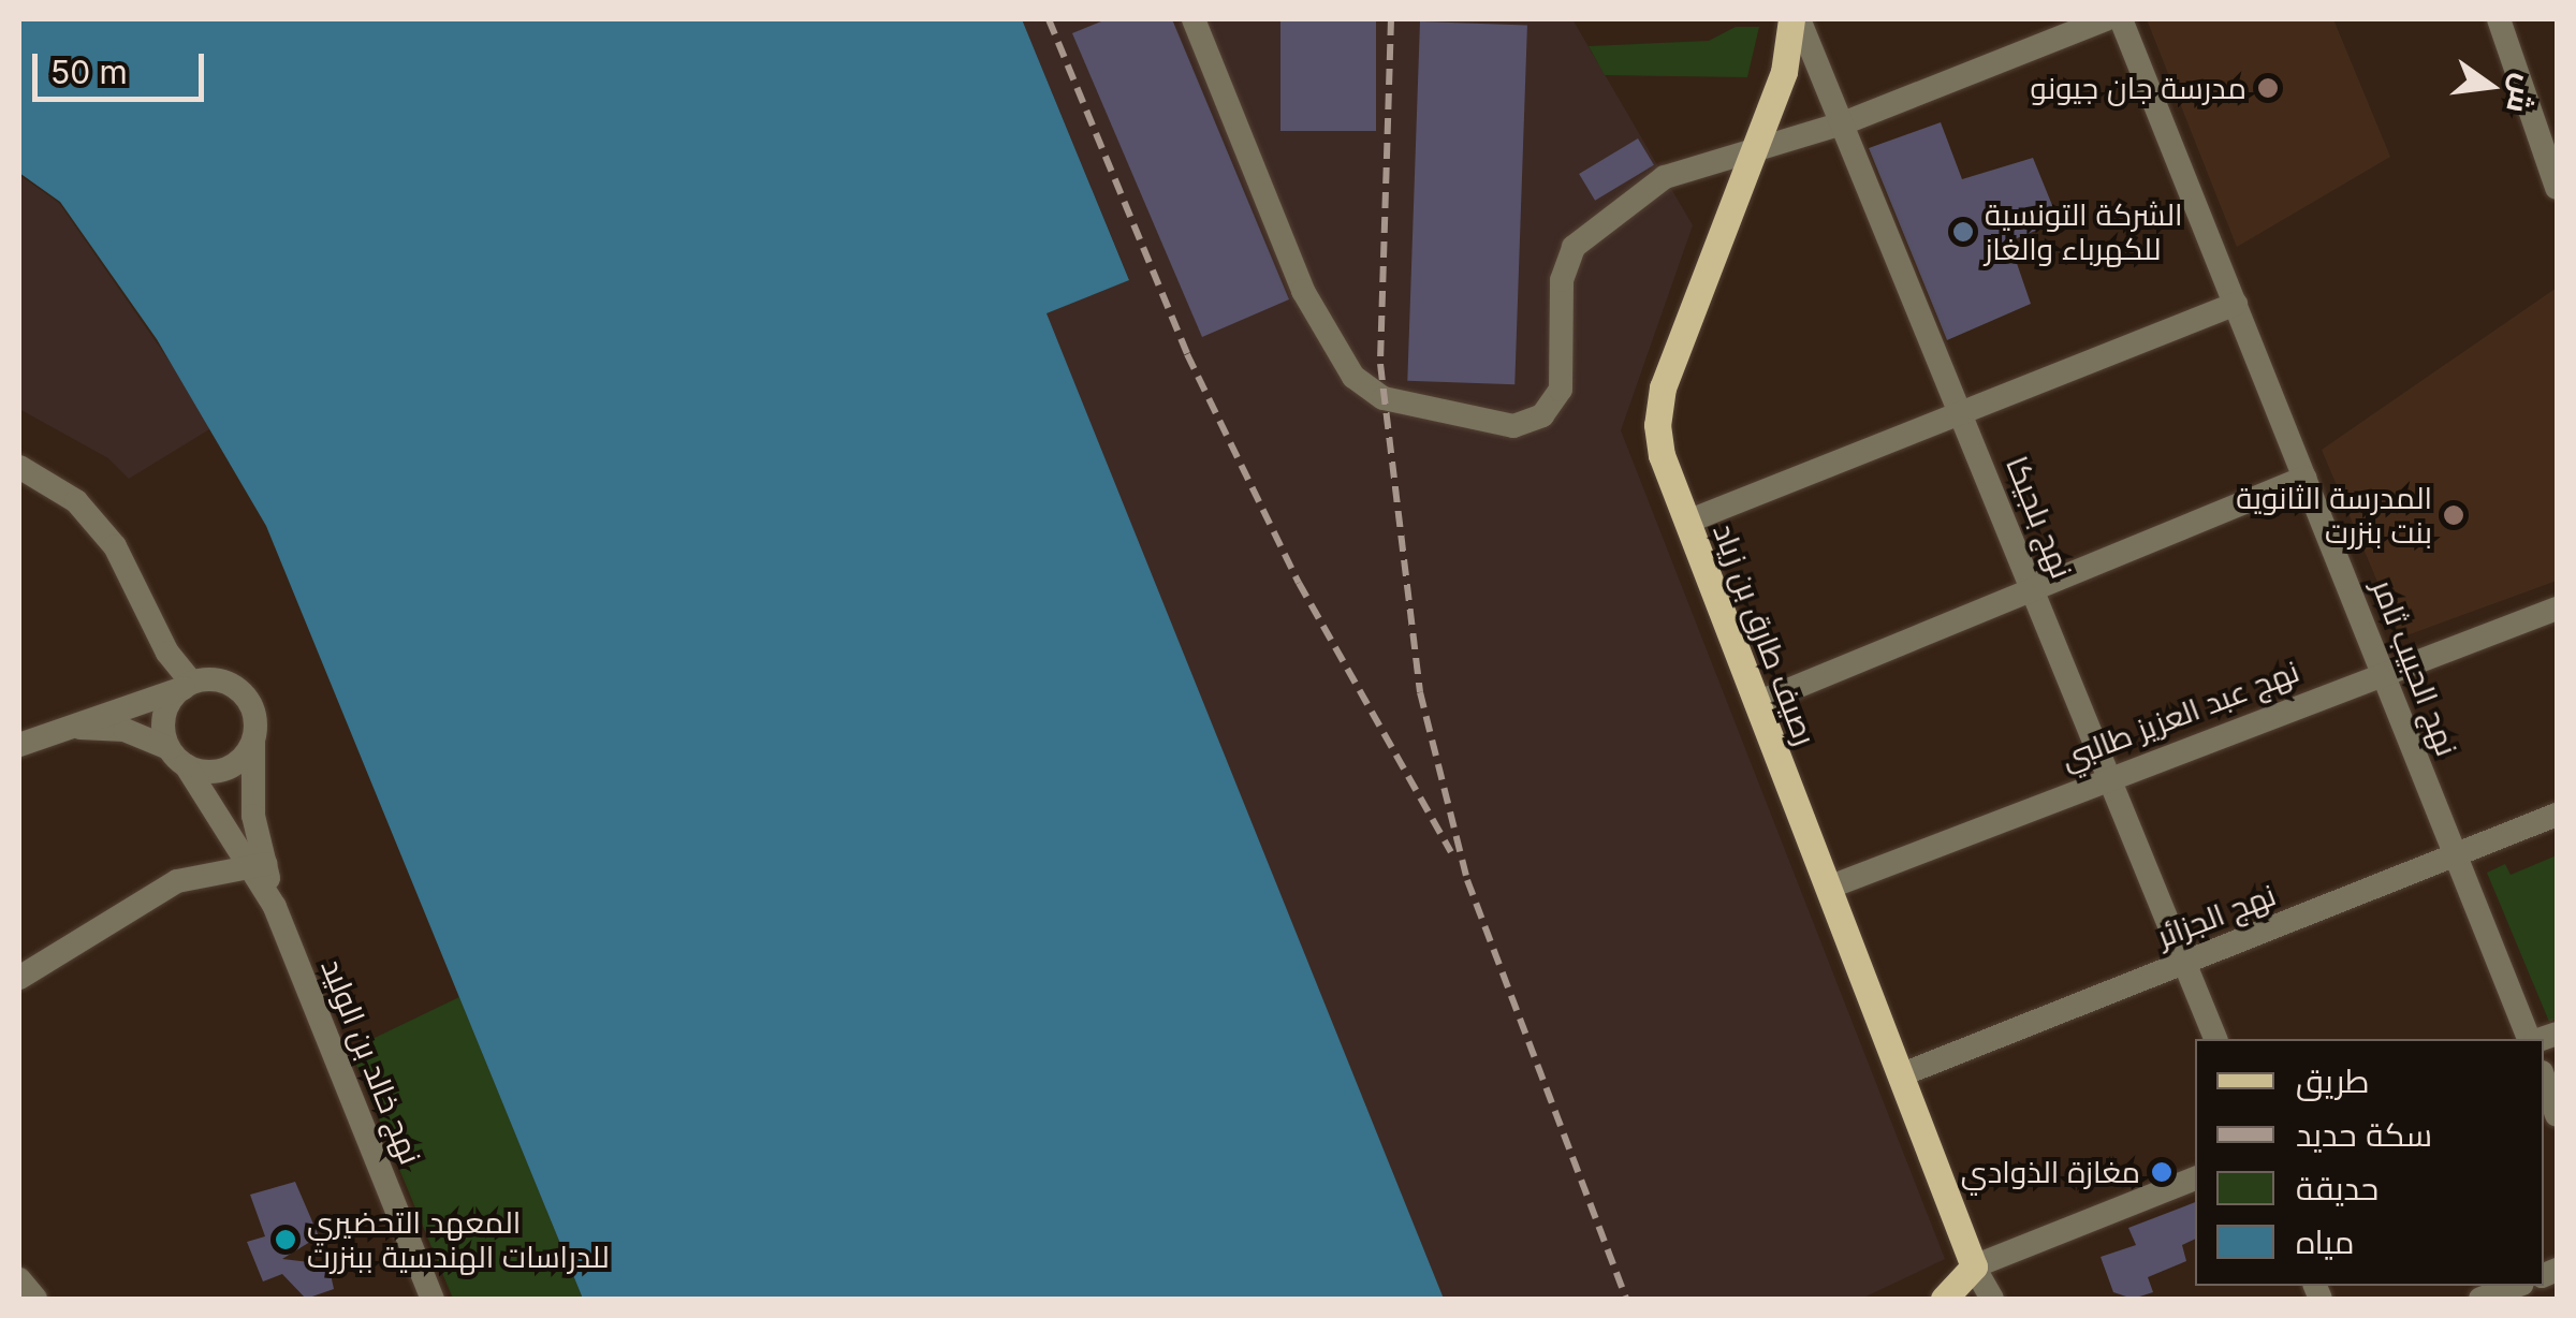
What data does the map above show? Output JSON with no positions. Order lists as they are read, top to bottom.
{
  "streets": {
    "main road": ["رصيف طارق بن زياد"],
    "street": [
      "نهج بلجيكا",
      "نهج الحبيب ثامر",
      "نهج عبد العزيز طالبي",
      "نهج الجزائر",
      "نهج خالد بن الوليد"
    ]
  },
  "crossings": [
    ["نهج بلجيكا", "رصيف طارق بن زياد"],
    ["نهج بلجيكا", "نهج عبد العزيز طالبي"],
    ["نهج بلجيكا", "نهج الجزائر"],
    ["رصيف طارق بن زياد", "نهج عبد العزيز طالبي"],
    ["رصيف طارق بن زياد", "نهج الجزائر"],
    ["نهج الحبيب ثامر", "نهج عبد العزيز طالبي"],
    ["نهج الحبيب ثامر", "نهج الجزائر"]
  ],
  "places": [
    "مدرسة جان جيونو",
    "الشركة التونسية للكهرباء والغاز",
    "المدرسة الثانوية بنت بنزرت",
    "مغازة الذوادي",
    "المعهد التحضيري للدراسات الهندسية ببنزرت"
  ],
  "legend": [
    "طريق",
    "سكة حديد",
    "حديقة",
    "مياه"
  ],
  "scale_bar": "50 m",
  "north": "right"
}
